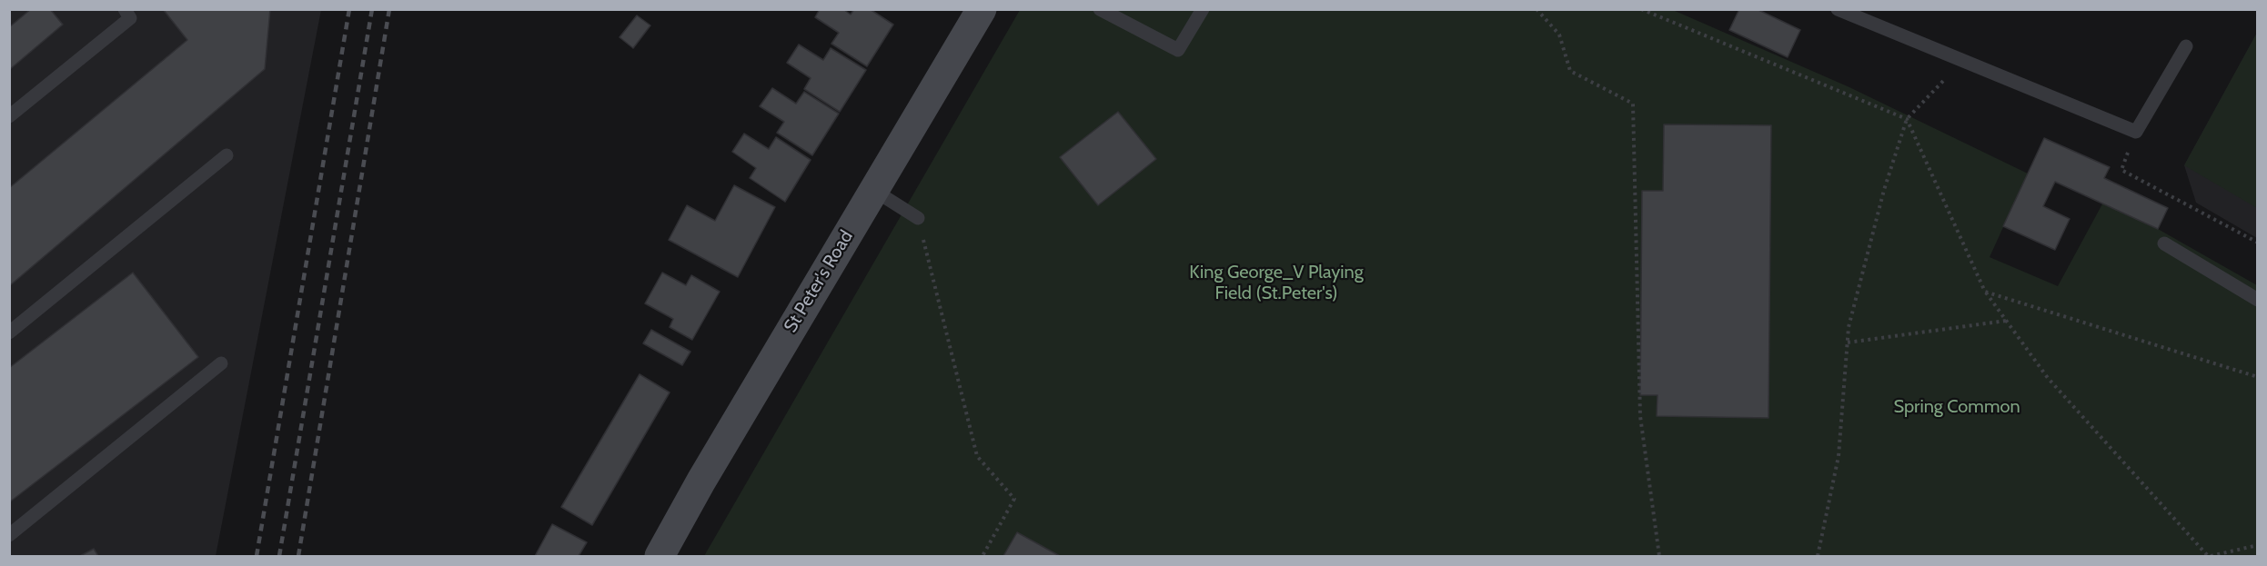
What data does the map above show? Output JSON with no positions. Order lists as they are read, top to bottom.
{
  "streets": {
    "street": ["St Peter's Road"]
  },
  "parks": ["King George_V Playing Field (St.Peter's)", "Spring Common"]
}
